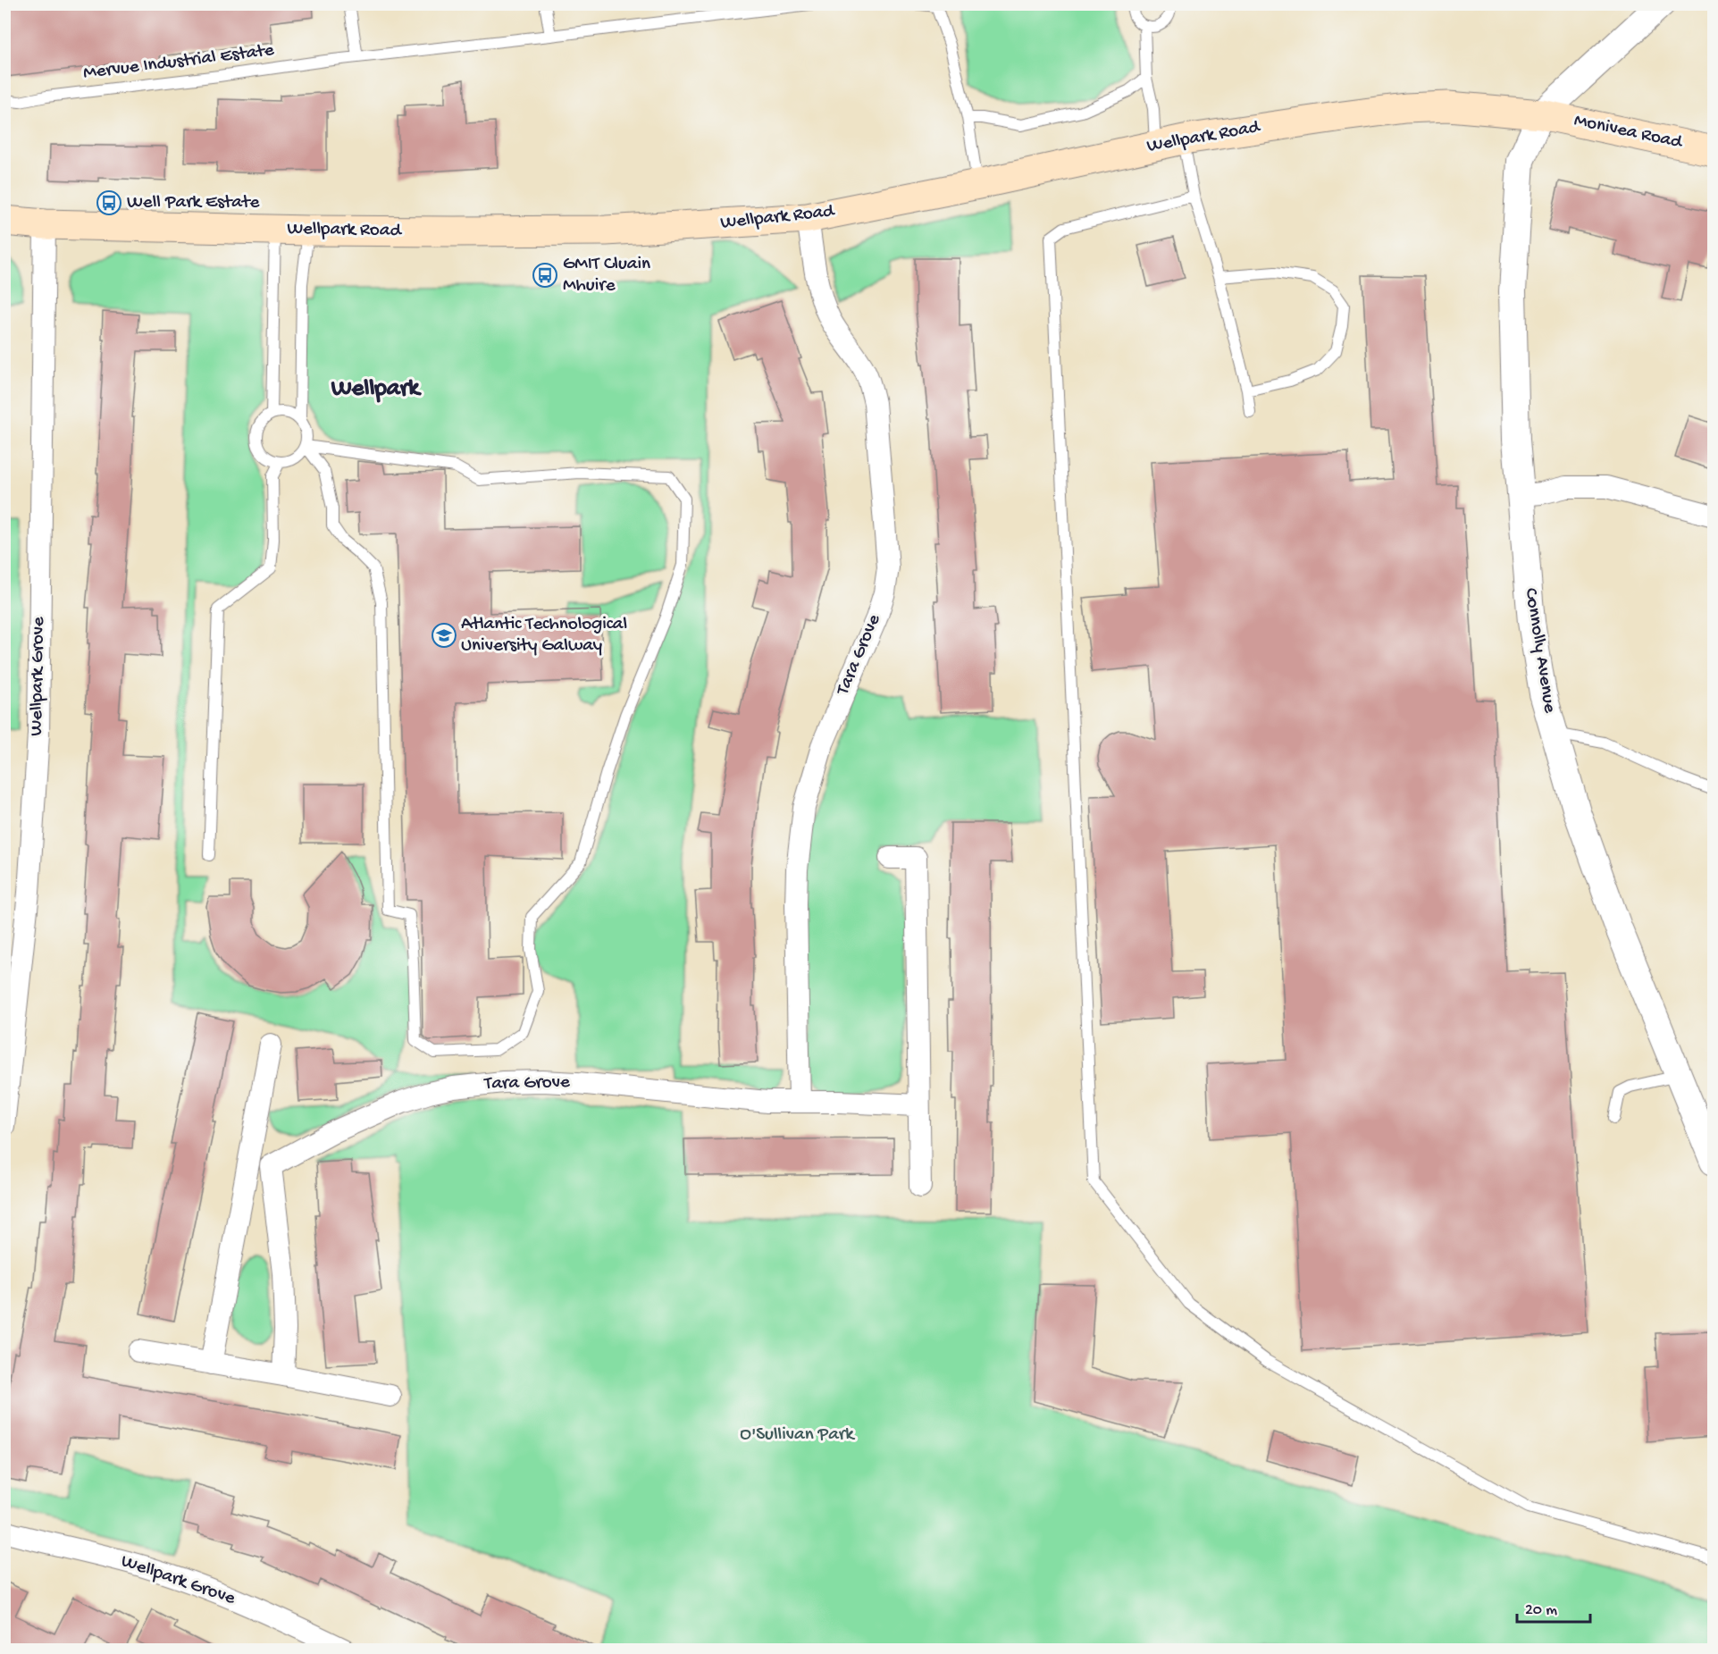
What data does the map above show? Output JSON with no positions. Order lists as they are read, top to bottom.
{
  "streets": {
    "main road": ["Monivea Road", "Wellpark Road"],
    "street": ["Connolly Avenue", "Tara Grove", "Wellpark Grove"],
    "lane": ["Mervue Industrial Estate"]
  },
  "crossings": [
    ["Monivea Road", "Wellpark Road"],
    ["Monivea Road", "Connolly Avenue"],
    ["Wellpark Road", "Connolly Avenue"],
    ["Wellpark Road", "Tara Grove"],
    ["Wellpark Road", "Wellpark Grove"]
  ],
  "districts": ["Wellpark"],
  "parks": ["O'Sullivan Park"],
  "places": {
    "bus stop": ["Well Park Estate", "GMIT Cluain Mhuire"],
    "school or university": ["Atlantic Technological University Galway"]
  },
  "scale_bar": "20 m"
}
